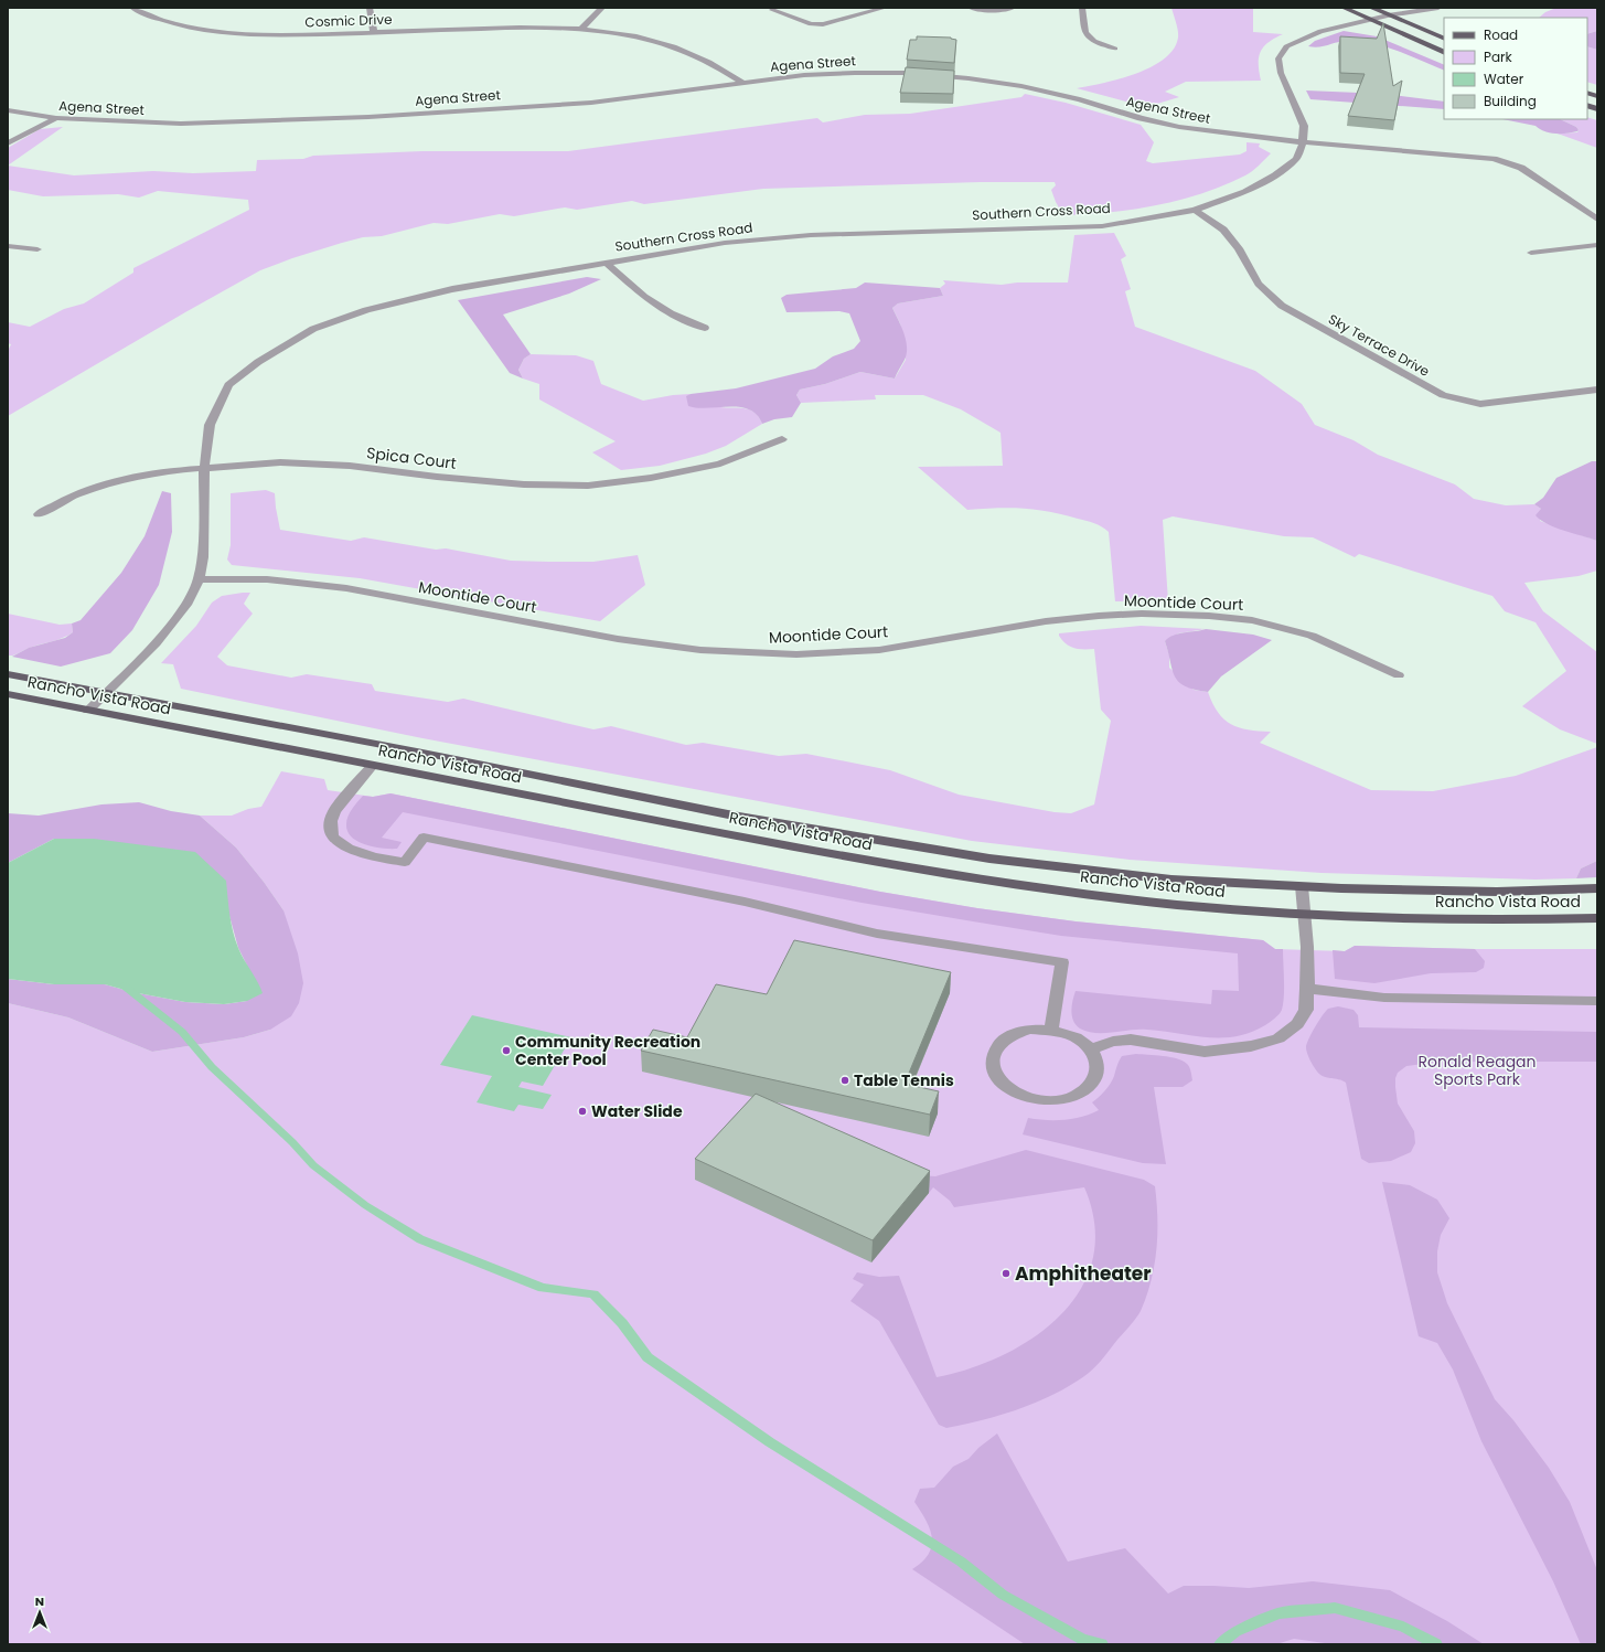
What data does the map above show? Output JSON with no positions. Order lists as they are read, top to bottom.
{
  "streets": {
    "main road": ["Rancho Vista Road"],
    "street": [
      "Cosmic Drive",
      "Agena Street",
      "Southern Cross Road",
      "Sky Terrace Drive",
      "Spica Court",
      "Moontide Court"
    ]
  },
  "crossings": [
    ["Cosmic Drive", "Agena Street"],
    ["Agena Street", "Southern Cross Road"],
    ["Southern Cross Road", "Sky Terrace Drive"],
    ["Southern Cross Road", "Spica Court"],
    ["Southern Cross Road", "Moontide Court"],
    ["Southern Cross Road", "Rancho Vista Road"]
  ],
  "parks": ["Ronald Reagan Sports Park"],
  "places": [
    "Community Recreation Center Pool",
    "Table Tennis",
    "Water Slide",
    "Amphitheater"
  ],
  "legend": [
    "Road",
    "Park",
    "Water",
    "Building"
  ],
  "north": "top"
}
